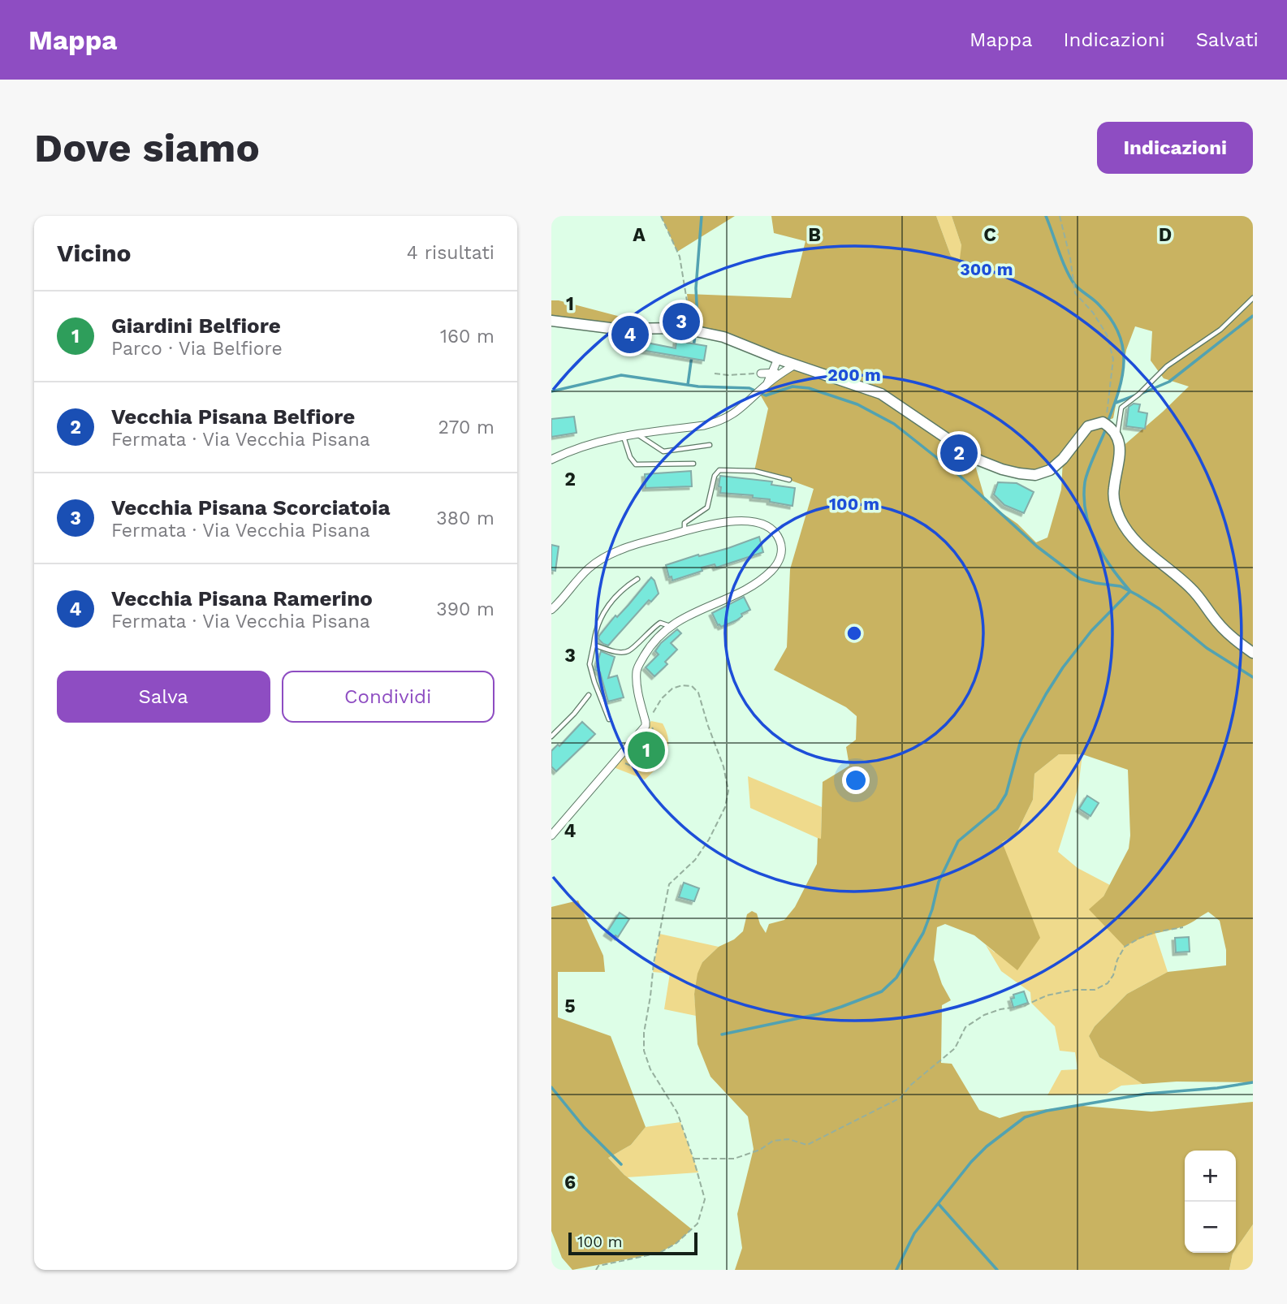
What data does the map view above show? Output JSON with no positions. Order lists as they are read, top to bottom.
{
  "scale_bar": "100 m",
  "page": {
    "header": "Mappa",
    "nav": ["Mappa", "Indicazioni", "Salvati"],
    "buttons": [
      "Indicazioni",
      ["Salva", "Condividi"]
    ],
    "title": "Dove siamo",
    "heading": ["Vicino", "4 risultati"],
    "list": [
      {
        "mark": "1",
        "name": "Giardini Belfiore",
        "note": "Parco · Via Belfiore",
        "value": "160 m"
      },
      {
        "mark": "2",
        "name": "Vecchia Pisana Belfiore",
        "note": "Fermata · Via Vecchia Pisana",
        "value": "270 m"
      },
      {
        "mark": "3",
        "name": "Vecchia Pisana Scorciatoia",
        "note": "Fermata · Via Vecchia Pisana",
        "value": "380 m"
      },
      {
        "mark": "4",
        "name": "Vecchia Pisana Ramerino",
        "note": "Fermata · Via Vecchia Pisana",
        "value": "390 m"
      }
    ],
    "pins": [
      "3",
      "4",
      "2",
      "1"
    ],
    "map_buttons": ["+", "−"],
    "scale": "100 m"
  },
  "grid": {
    "columns": [
      "A",
      "B",
      "C",
      "D"
    ],
    "rows": [
      "1",
      "2",
      "3",
      "4",
      "5",
      "6"
    ]
  },
  "rings": ["300 m", "200 m", "100 m"]
}
